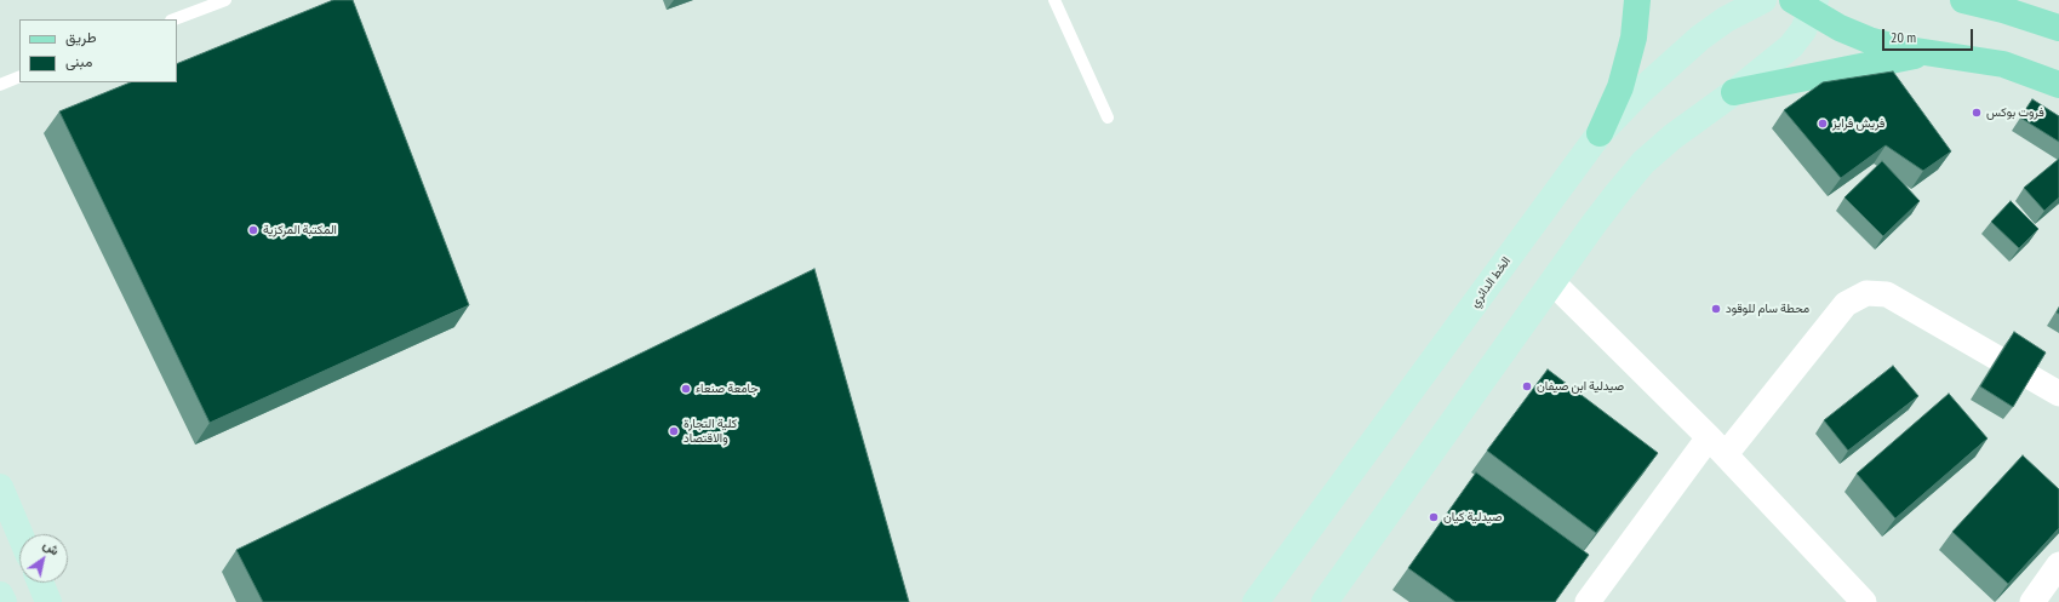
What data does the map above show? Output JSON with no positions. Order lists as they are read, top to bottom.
{
  "streets": {
    "main road": ["الخط الدائري"]
  },
  "places": [
    "فروت بوكس",
    "فريش فرايز",
    "المكتبة المركزية",
    "محطة سام للوقود",
    "صيدلية ابن صيفان",
    "جامعة صنعاء",
    "كلية التجارة والاقتصاد",
    "صيدلية كيان"
  ],
  "legend": ["طريق", "مبنى"],
  "scale_bar": "20 m",
  "north": "top right"
}
